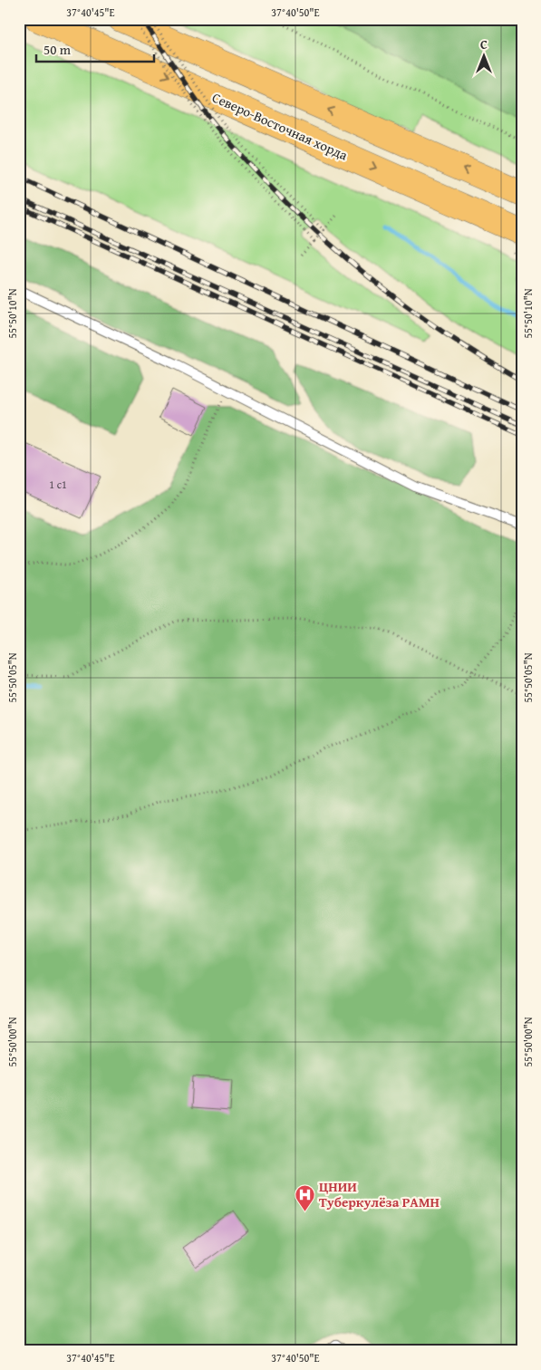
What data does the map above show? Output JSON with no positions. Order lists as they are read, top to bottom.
{
  "streets": {
    "main road": ["Северо-Восточная хорда"]
  },
  "places": {
    "hospital": ["ЦНИИ Туберкулёза РАМН"]
  },
  "house_numbers": ["1 с1"],
  "scale_bar": "50 m",
  "north": "top",
  "coordinates": [
    "37°40'45\"E",
    "37°40'50\"E",
    "55°50'10\"N",
    "55°50'05\"N",
    "55°50'00\"N"
  ]
}
